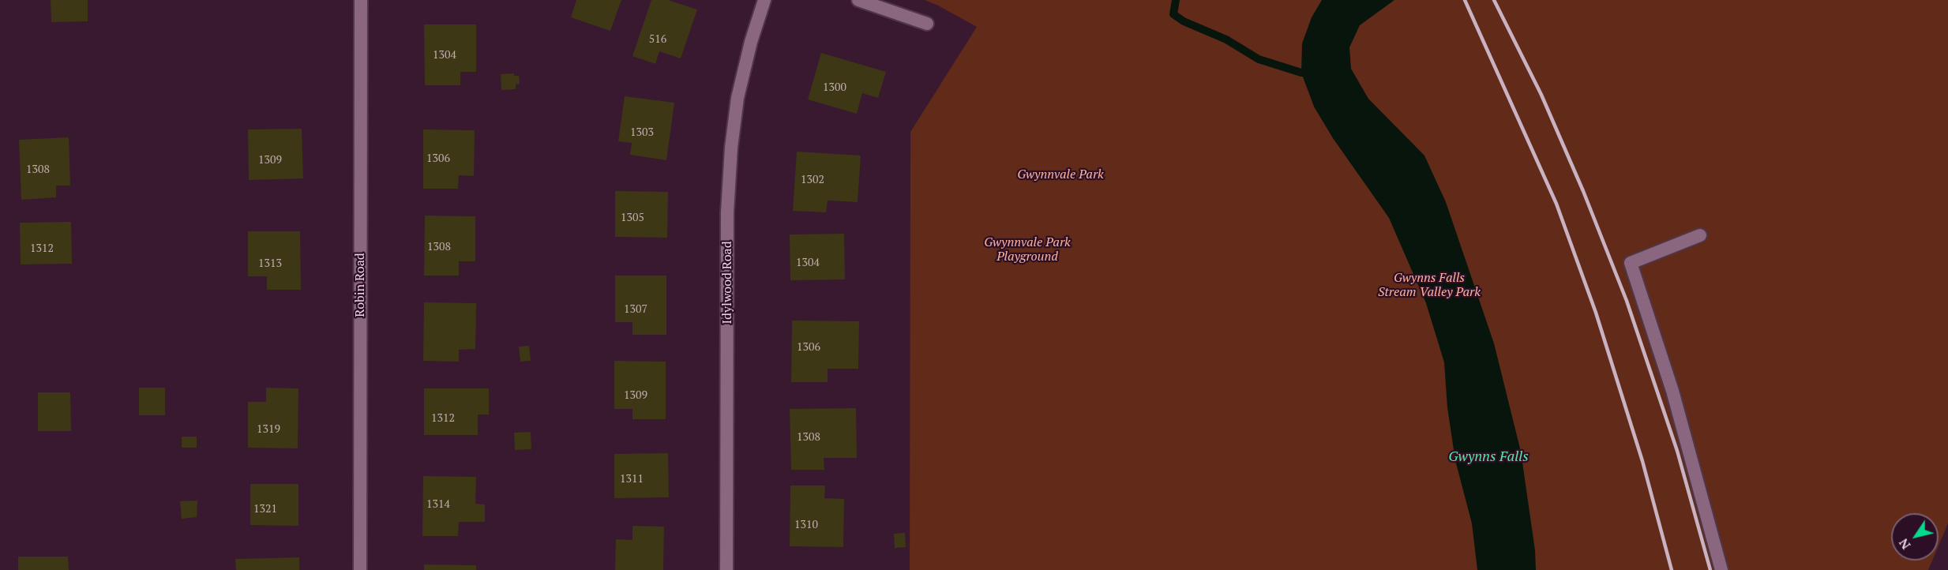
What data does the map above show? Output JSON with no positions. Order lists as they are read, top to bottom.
{
  "streets": {
    "street": ["Idylwood Road", "Robin Road"]
  },
  "water": ["Gwynns Falls"],
  "parks": ["Gwynnvale Park", "Gwynnvale Park Playground", "Gwynns Falls Stream Valley Park"],
  "house_numbers": [
    "516",
    "1304",
    "1300",
    "1303",
    "1306",
    "1309",
    "1308",
    "1302",
    "1305",
    "1308",
    "1312",
    "1304",
    "1313",
    "1307",
    "1306",
    "1309",
    "1312",
    "1319",
    "1308",
    "1311",
    "1314",
    "1321",
    "1310"
  ],
  "north": "bottom left"
}
